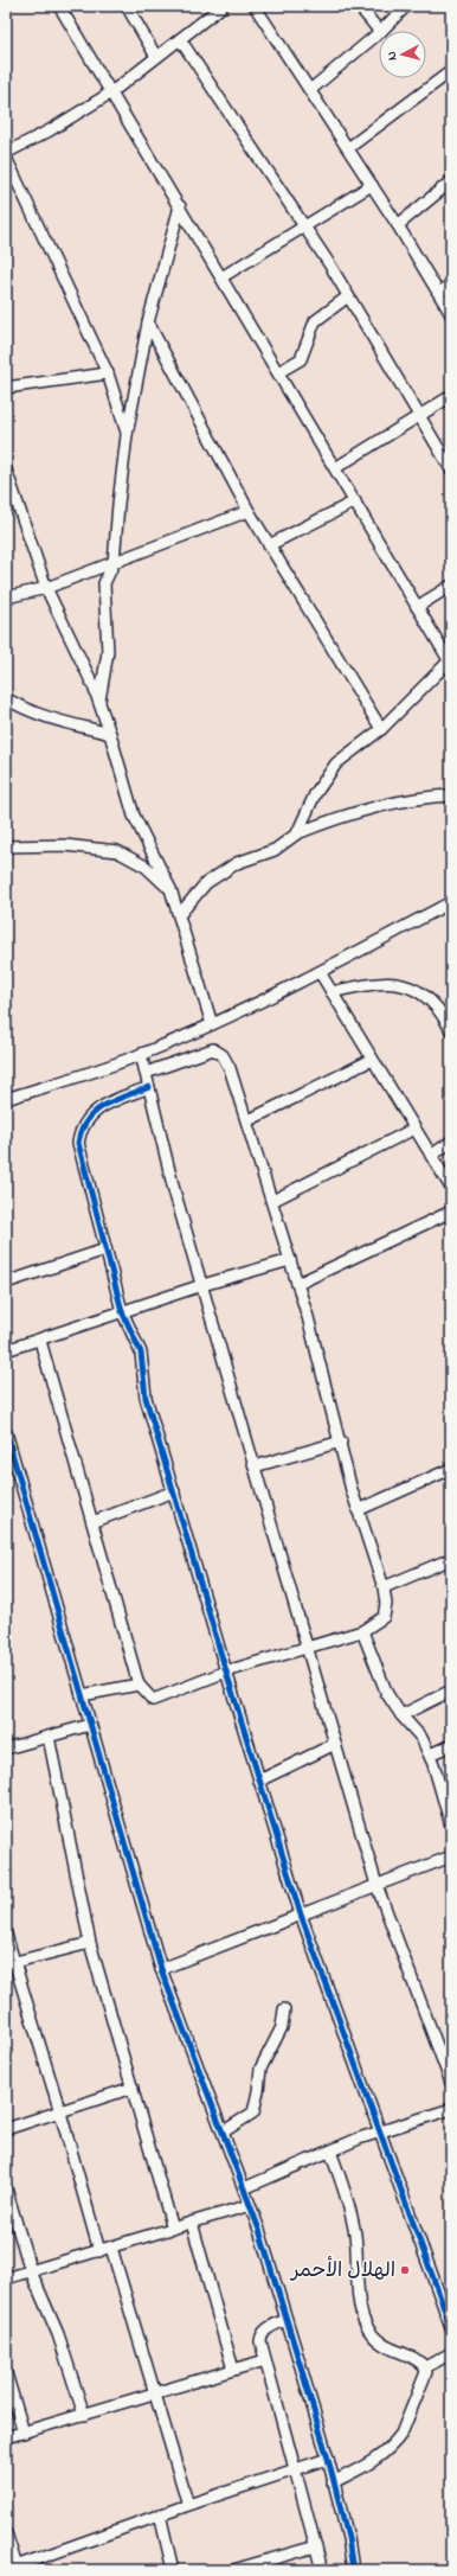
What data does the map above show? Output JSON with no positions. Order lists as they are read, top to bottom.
{
  "places": ["الهلال الأحمر"],
  "north": "left"
}
